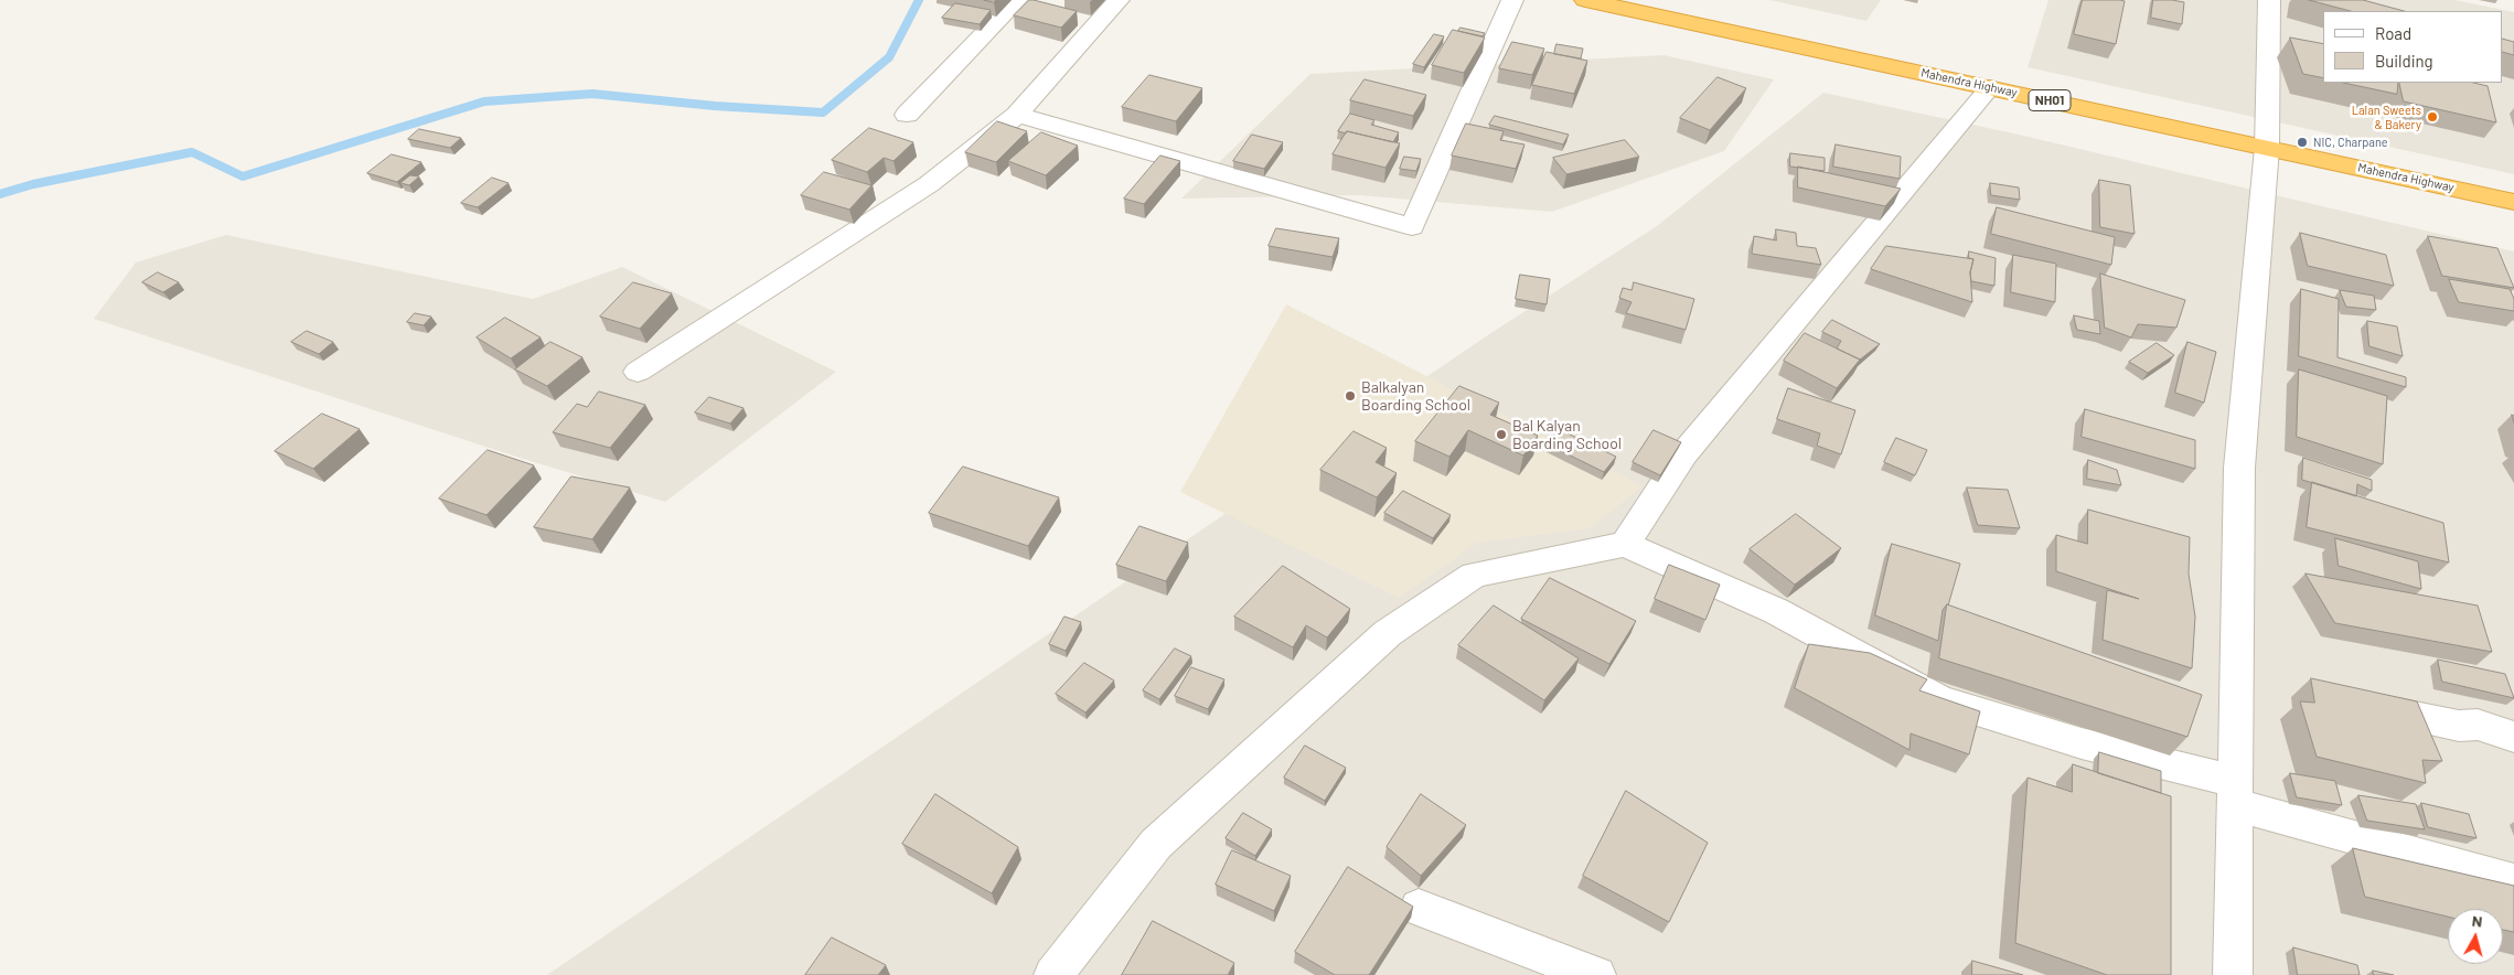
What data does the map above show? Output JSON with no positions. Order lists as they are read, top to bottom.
{
  "streets": {
    "highway": ["Mahendra Highway", "NH01"]
  },
  "places": [
    "Lalan Sweets & Bakery",
    "NIC, Charpane",
    "Balkalyan Boarding School",
    "Bal Kalyan Boarding School"
  ],
  "legend": ["Road", "Building"],
  "north": "top"
}
